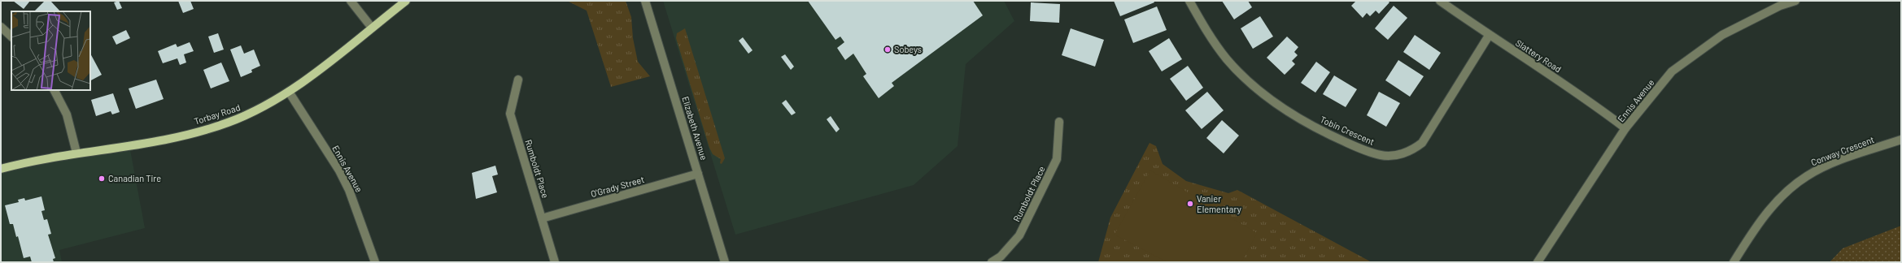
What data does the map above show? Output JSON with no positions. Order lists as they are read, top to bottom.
{
  "streets": {
    "main road": ["Torbay Road"],
    "street": [
      "Slattery Road",
      "Ennis Avenue",
      "Elizabeth Avenue",
      "Tobin Crescent",
      "Conway Crescent",
      "Rumboldt Place",
      "O'Grady Street"
    ]
  },
  "crossings": [
    ["Slattery Road", "Ennis Avenue"],
    ["Slattery Road", "Tobin Crescent"],
    ["Ennis Avenue", "Torbay Road"],
    ["Elizabeth Avenue", "O'Grady Street"],
    ["Rumboldt Place", "O'Grady Street"]
  ],
  "places": ["Sobeys", "Canadian Tire", "Vanier Elementary"]
}
